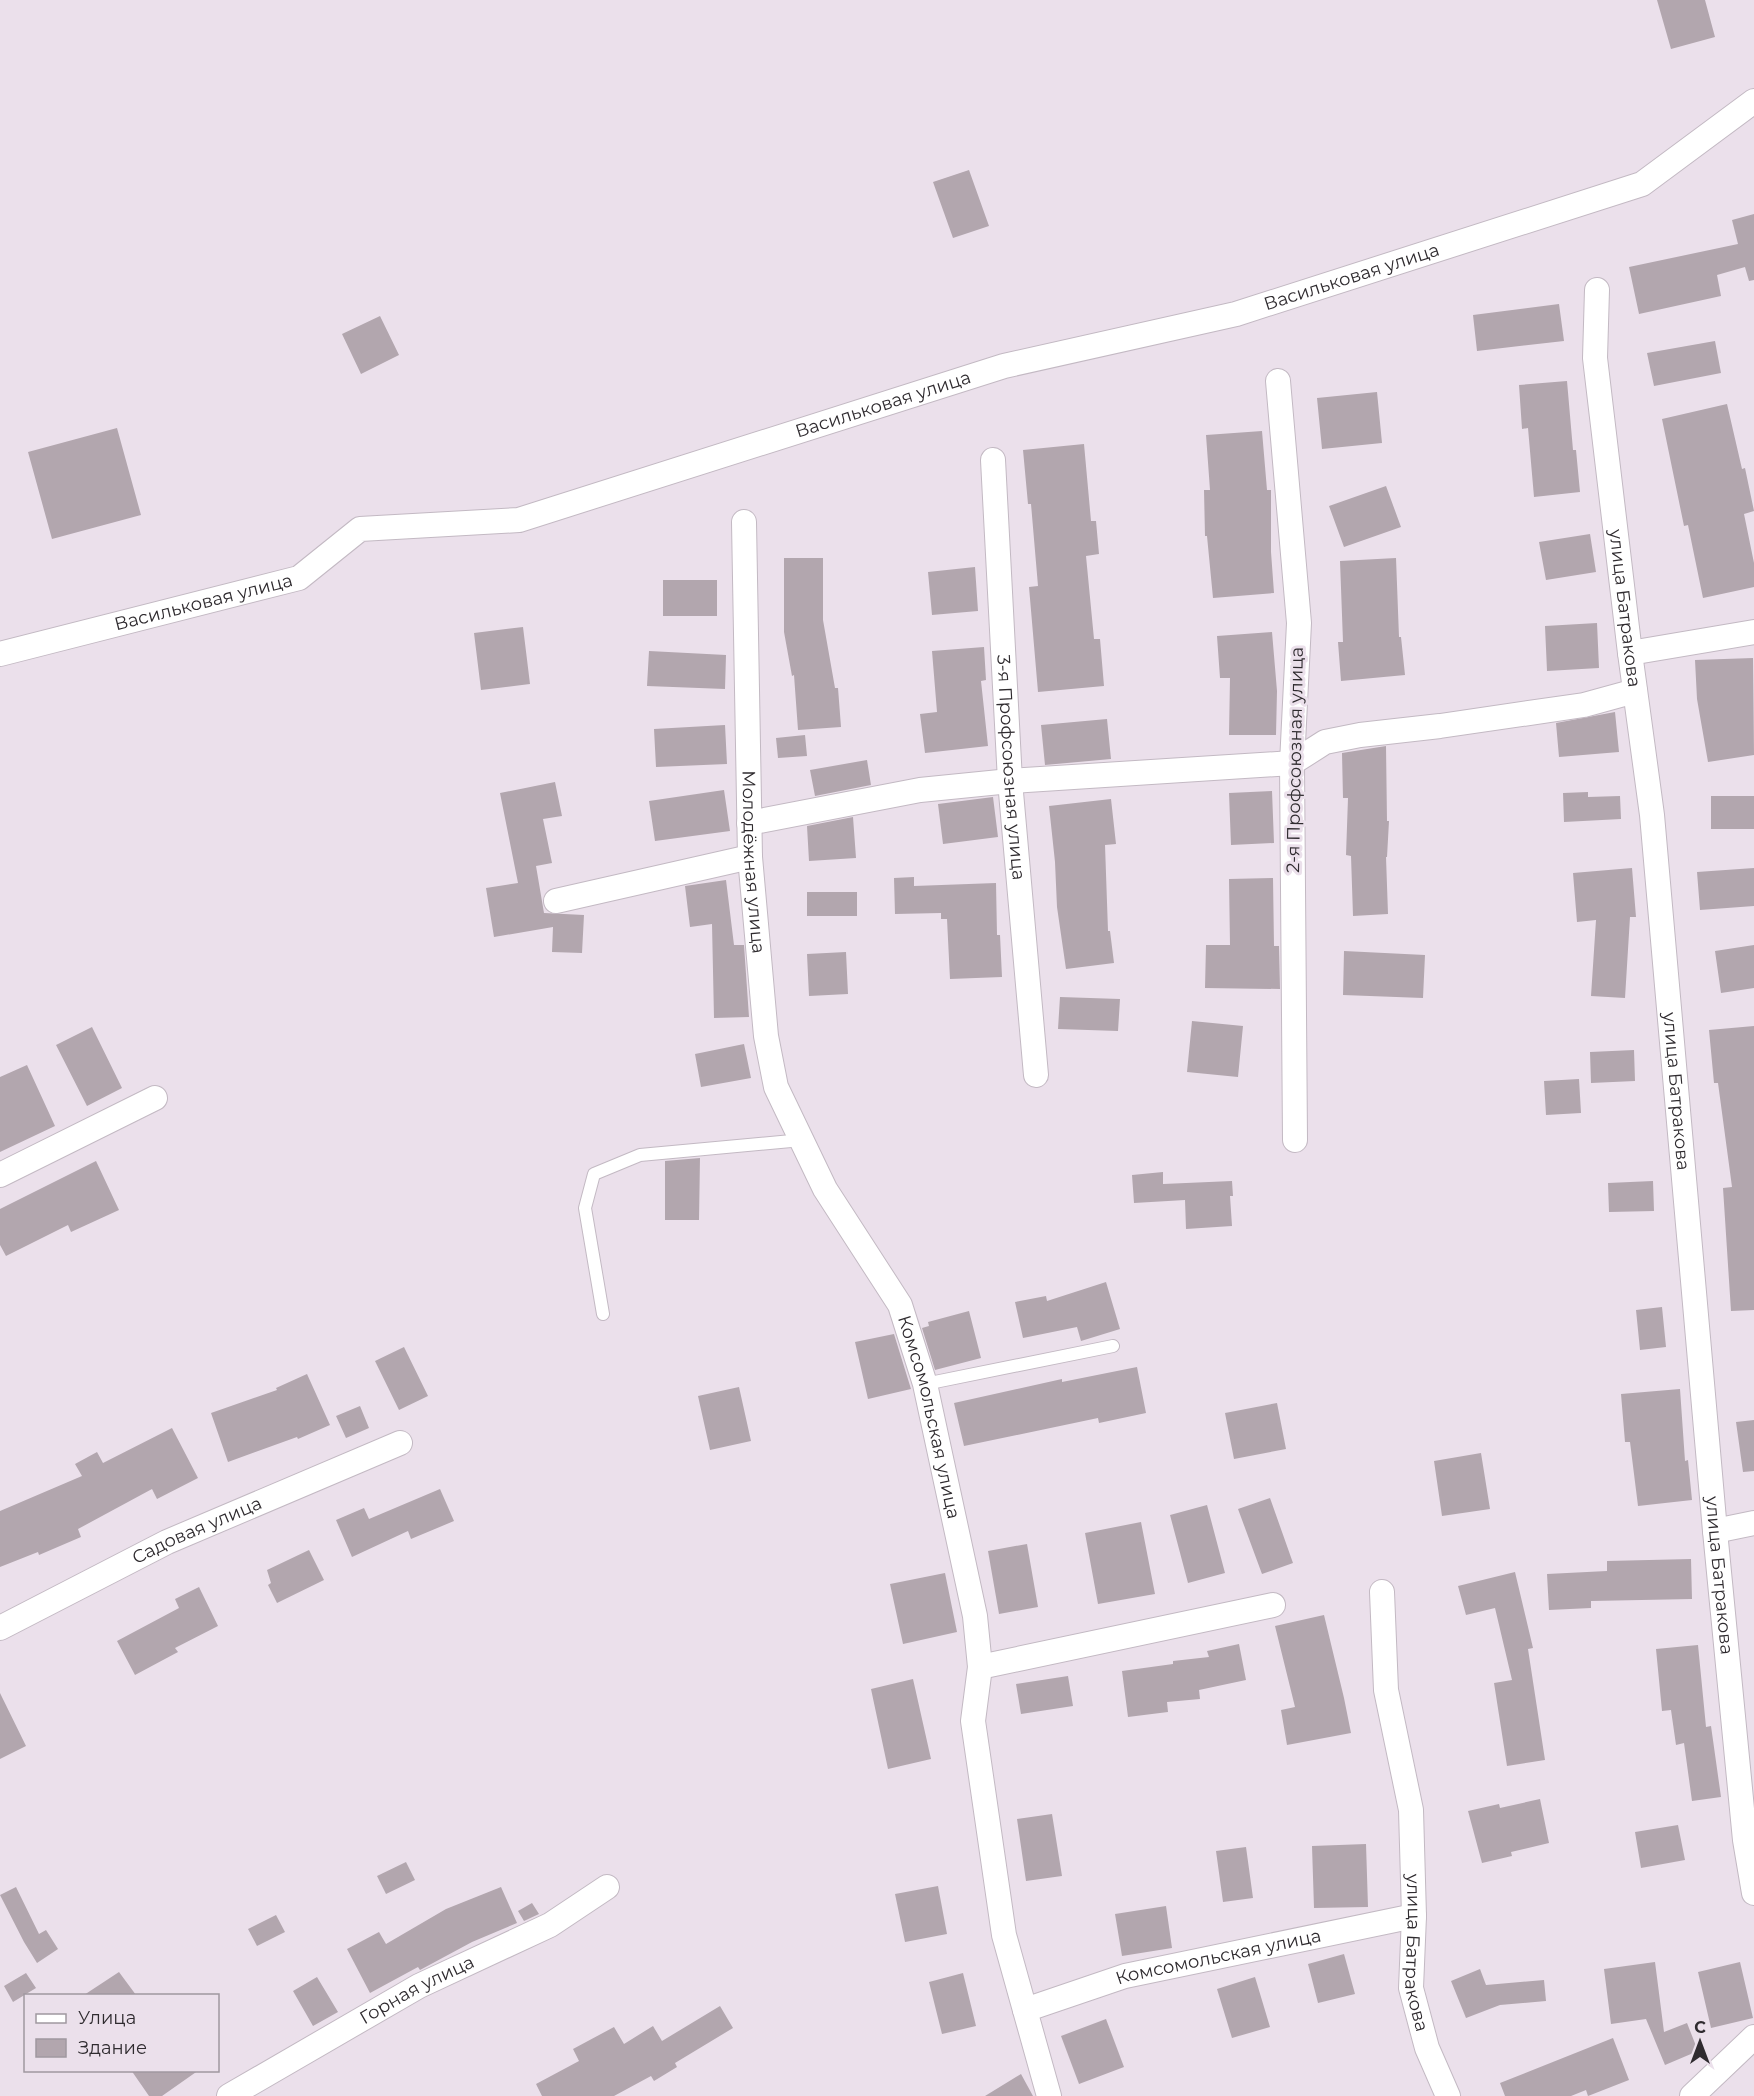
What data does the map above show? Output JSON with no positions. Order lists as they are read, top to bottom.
{
  "streets": {
    "street": [
      "Васильковая улица",
      "улица Батракова",
      "2-я Профсоюзная улица",
      "3-я Профсоюзная улица",
      "Молодёжная улица",
      "Комсомольская улица",
      "Садовая улица",
      "Горная улица"
    ]
  },
  "crossings": [
    ["улица Батракова", "Комсомольская улица"],
    ["Молодёжная улица", "Комсомольская улица"]
  ],
  "legend": ["Улица", "Здание"],
  "north": "top"
}
